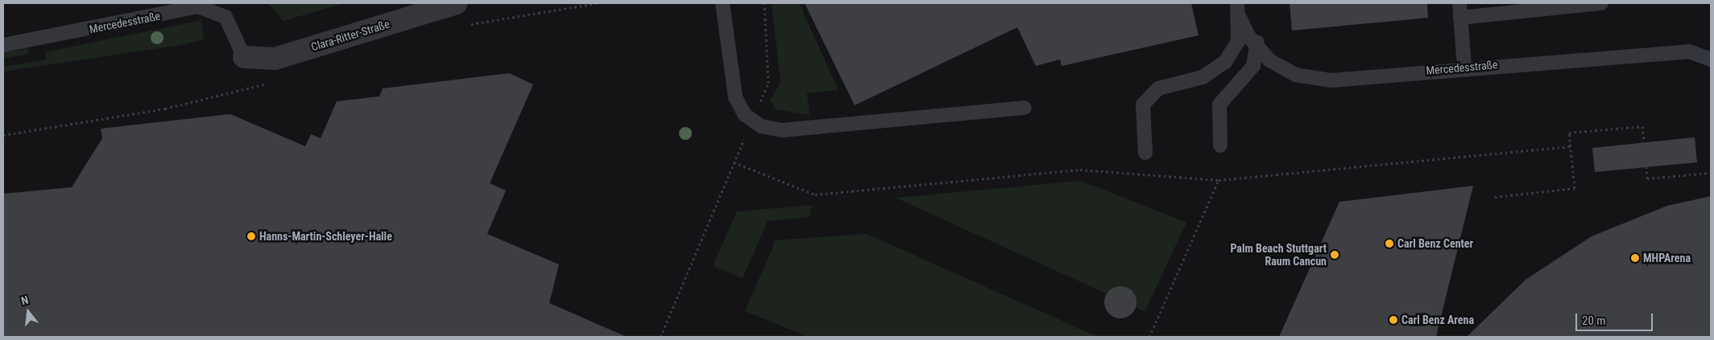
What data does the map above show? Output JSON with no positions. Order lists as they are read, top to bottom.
{
  "streets": {
    "street": ["Clara-Ritter-Straße"],
    "lane": ["Mercedesstraße"]
  },
  "crossings": [
    ["Mercedesstraße", "Clara-Ritter-Straße"]
  ],
  "places": [
    "Hanns-Martin-Schleyer-Halle",
    "Carl Benz Center",
    "Palm Beach Stuttgart Raum Cancun",
    "MHPArena",
    "Carl Benz Arena"
  ],
  "scale_bar": "20 m",
  "north": "top"
}
